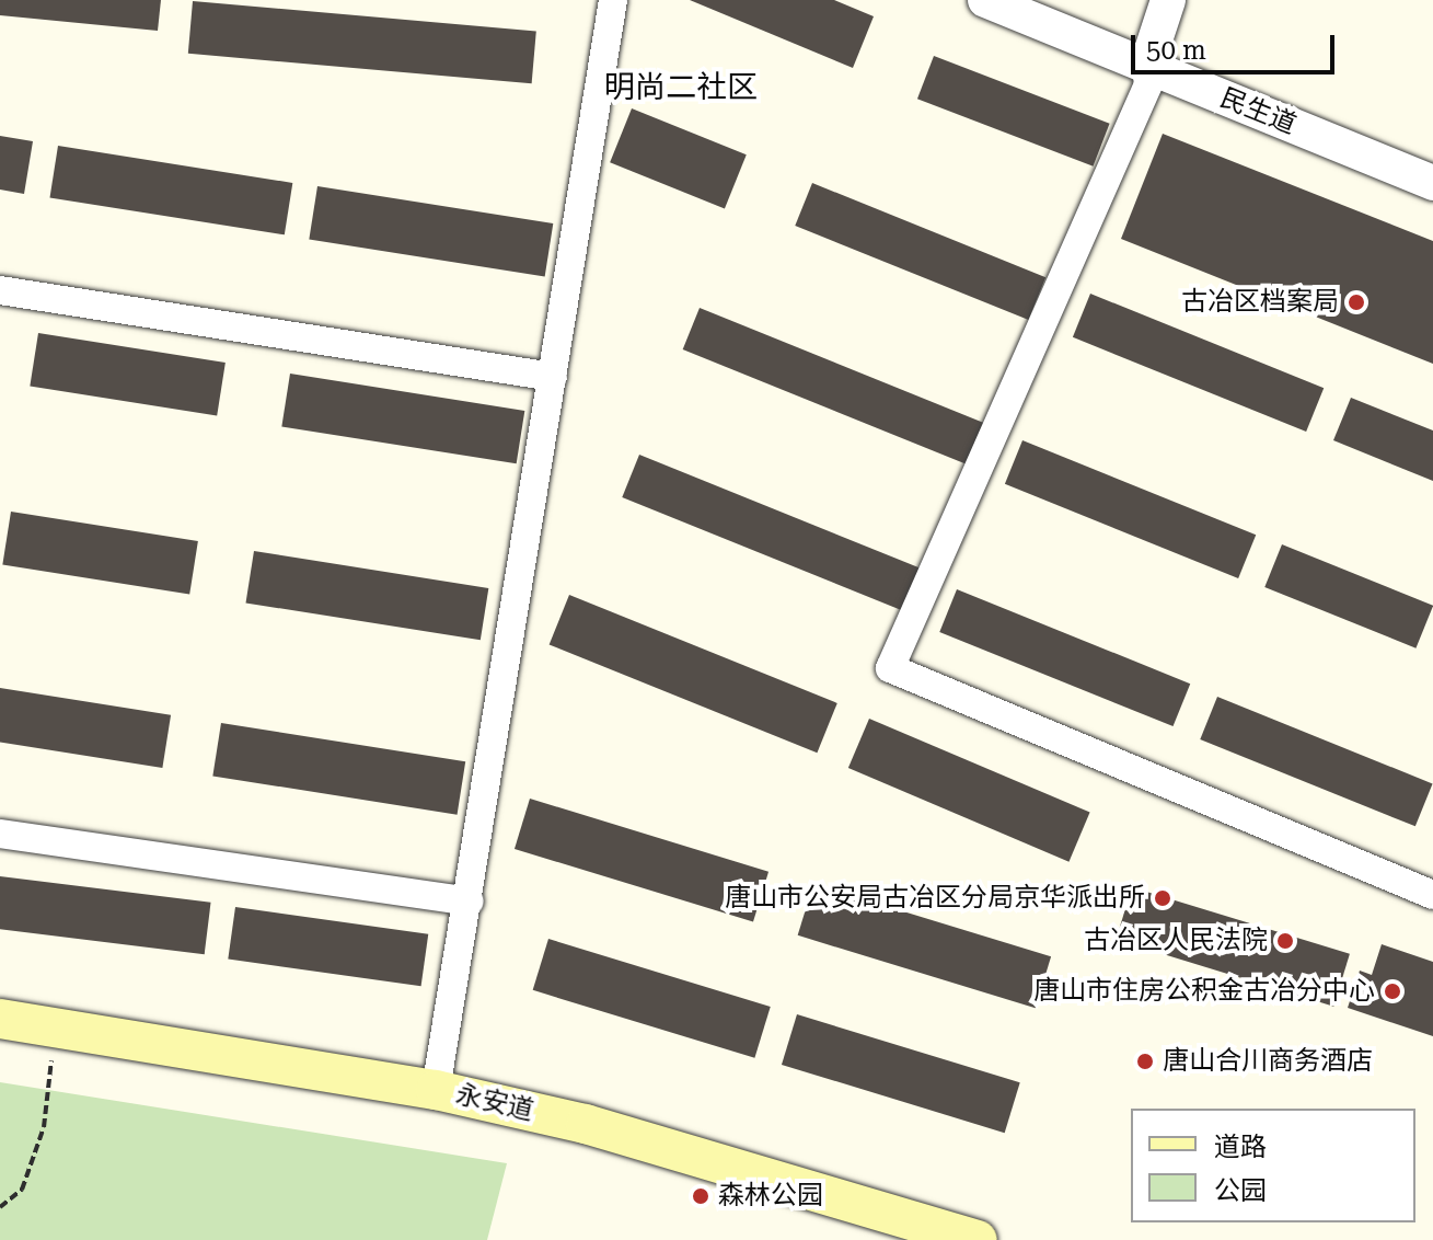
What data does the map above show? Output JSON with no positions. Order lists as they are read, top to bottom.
{
  "streets": {
    "main road": ["永安道"],
    "street": ["民生道"]
  },
  "districts": ["明尚二社区"],
  "places": [
    "古冶区档案局",
    "唐山市公安局古冶区分局京华派出所",
    "古冶区人民法院",
    "唐山市住房公积金古冶分中心",
    "唐山合川商务酒店",
    "森林公园"
  ],
  "legend": ["道路", "公园"],
  "scale_bar": "50 m"
}
